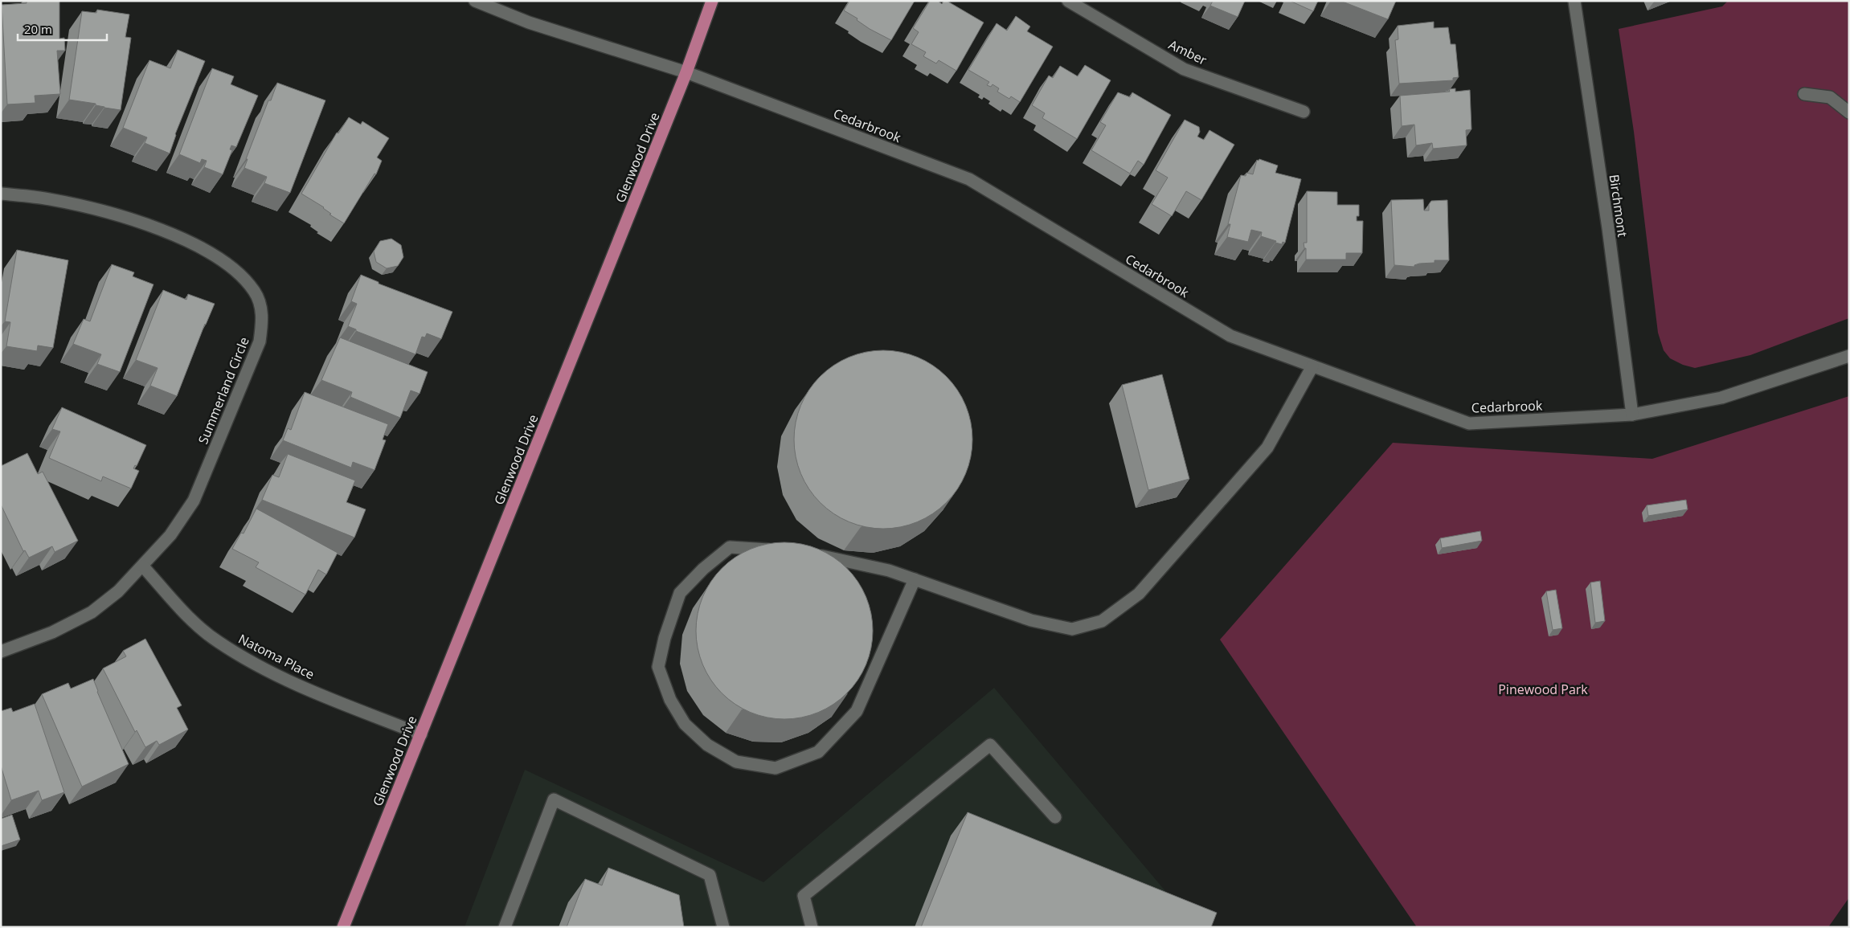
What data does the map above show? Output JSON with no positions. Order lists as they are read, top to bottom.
{
  "streets": {
    "main road": ["Glenwood Drive"],
    "street": [
      "Amber",
      "Cedarbrook",
      "Birchmont",
      "Summerland Circle",
      "Natoma Place"
    ]
  },
  "crossings": [
    ["Cedarbrook", "Glenwood Drive"],
    ["Cedarbrook", "Birchmont"],
    ["Glenwood Drive", "Natoma Place"],
    ["Summerland Circle", "Natoma Place"]
  ],
  "parks": ["Pinewood Park"],
  "scale_bar": "20 m"
}
